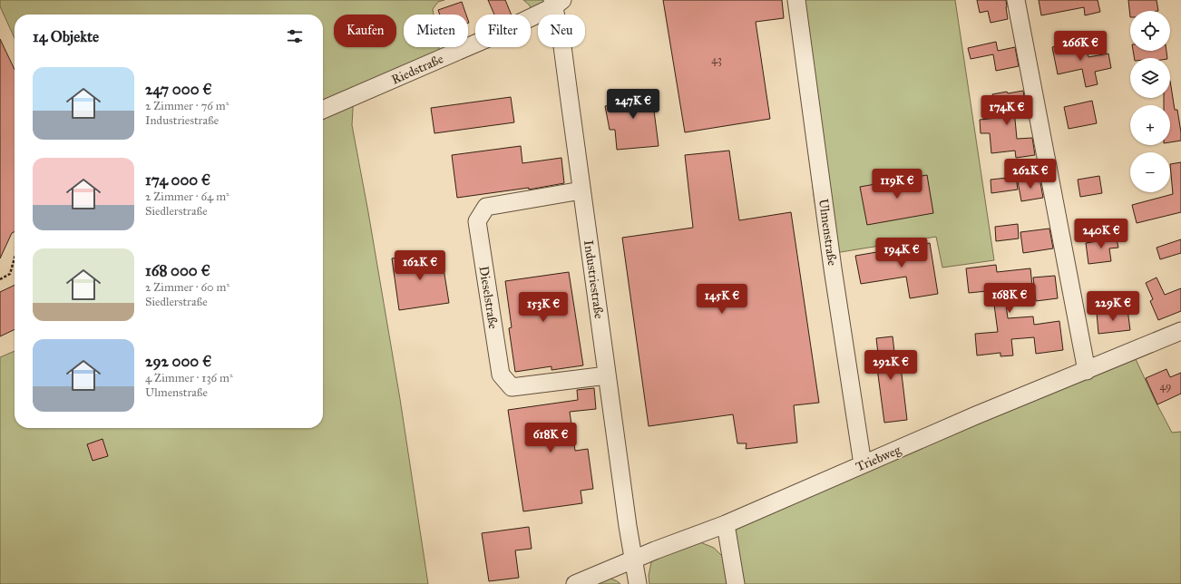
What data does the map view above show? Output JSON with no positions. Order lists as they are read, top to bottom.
{
  "streets": {
    "street": [
      "Riedstraße",
      "Ulmenstraße",
      "Industriestraße",
      "Dieselstraße",
      "Triebweg"
    ]
  },
  "crossings": [
    ["Riedstraße", "Industriestraße"],
    ["Ulmenstraße", "Triebweg"],
    ["Industriestraße", "Dieselstraße"],
    ["Industriestraße", "Triebweg"]
  ],
  "house_numbers": ["43", "49"],
  "page": {
    "map_buttons": ["+", "−"],
    "chip": [
      "Kaufen",
      "Mieten",
      "Filter",
      "Neu"
    ],
    "heading": "14 Objekte",
    "price": [
      "266K €",
      "247K €",
      "174K €",
      "262K €",
      "119K €",
      "240K €",
      "194K €",
      "162K €",
      "168K €",
      "145K €",
      "229K €",
      "153K €",
      "292K €",
      "618K €"
    ],
    "list": [
      {
        "name": "247 000 €",
        "note": "2 Zimmer · 76 m² · Industriestraße"
      },
      {
        "name": "174 000 €",
        "note": "2 Zimmer · 64 m² · Siedlerstraße"
      },
      {
        "name": "168 000 €",
        "note": "2 Zimmer · 60 m² · Siedlerstraße"
      },
      {
        "name": "292 000 €",
        "note": "4 Zimmer · 136 m² · Ulmenstraße"
      }
    ]
  }
}
